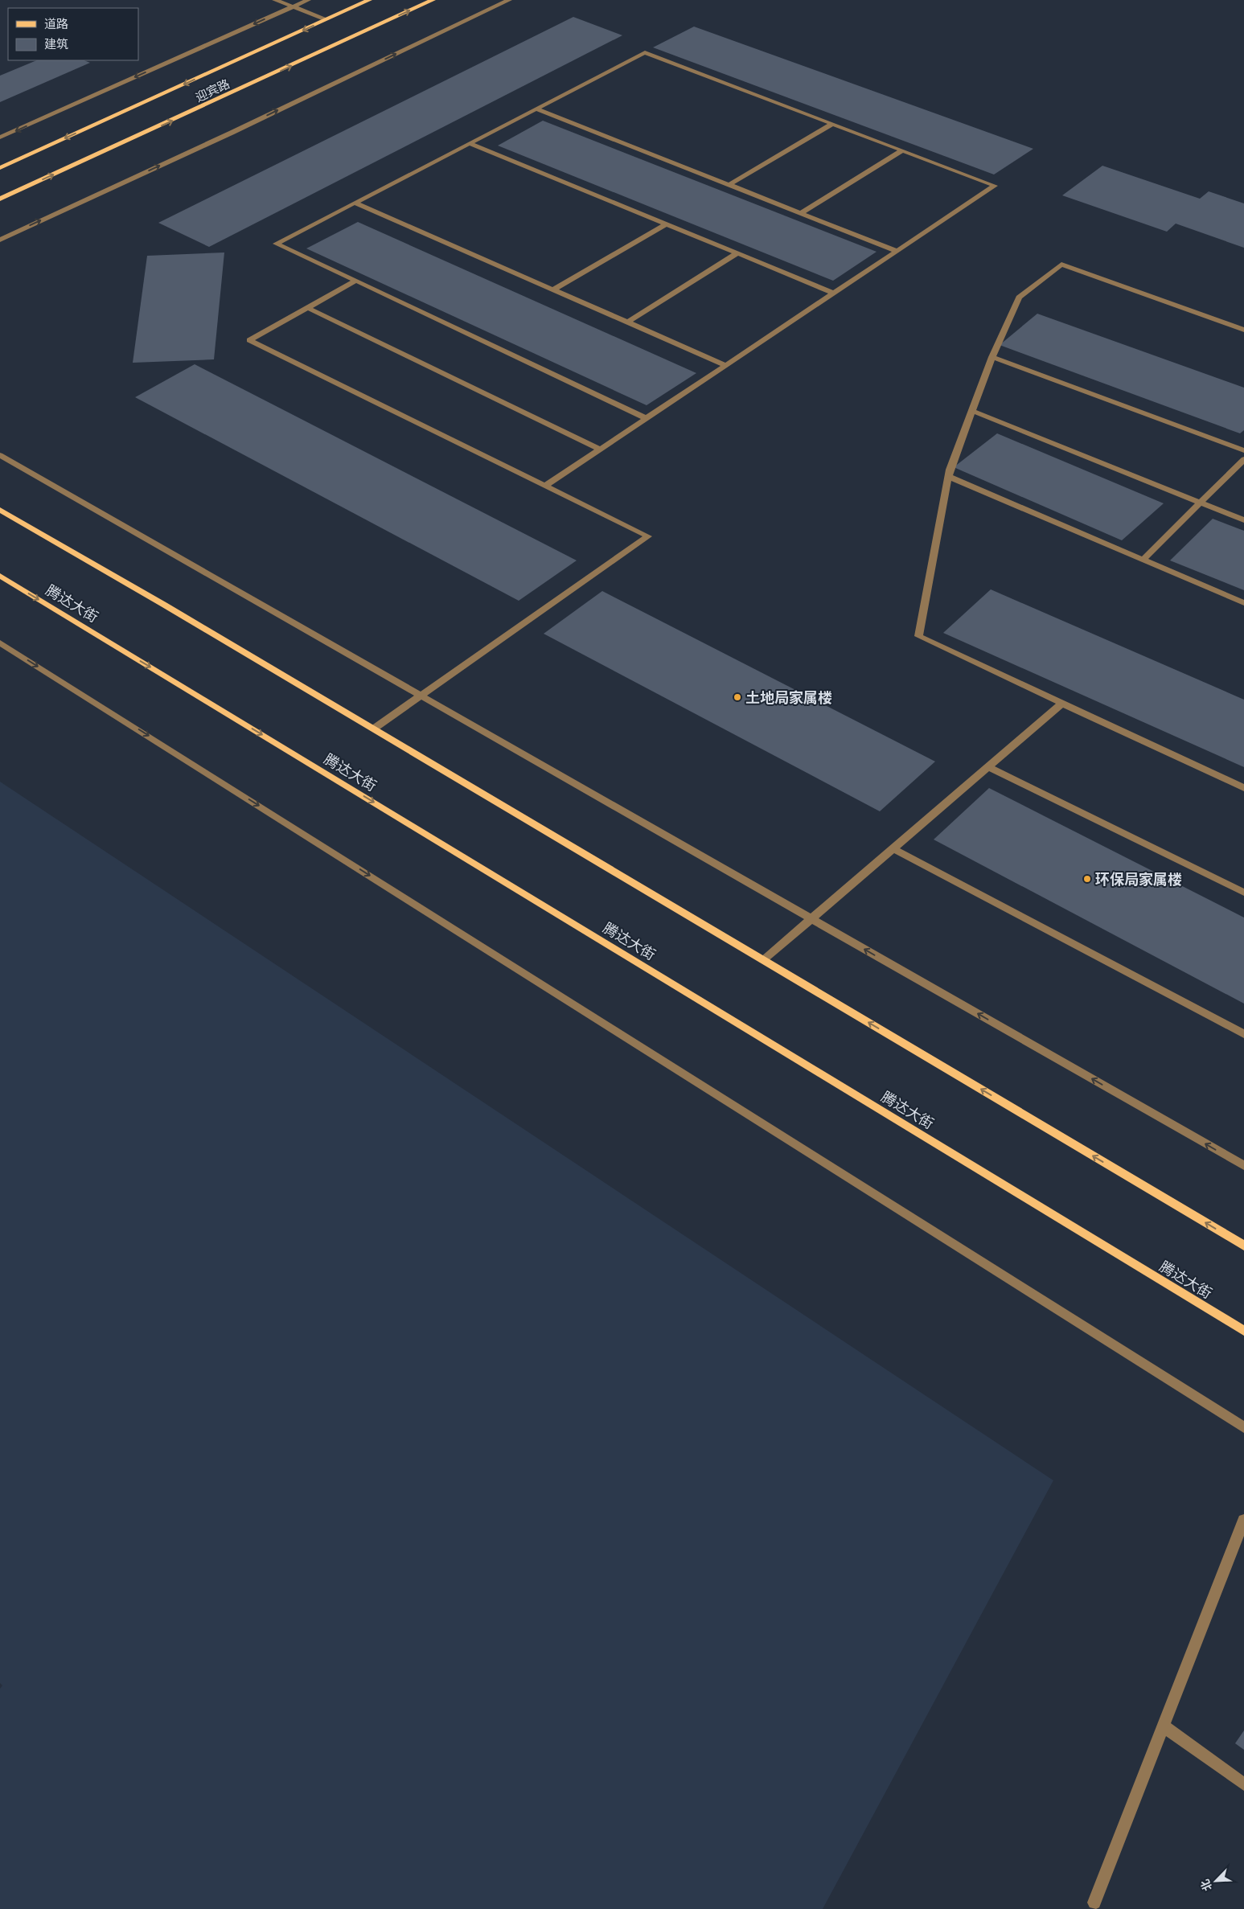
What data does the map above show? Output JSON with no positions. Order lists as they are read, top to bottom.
{
  "streets": {
    "main road": ["迎宾路", "腾达大街"]
  },
  "places": ["土地局家属楼", "环保局家属楼"],
  "legend": ["道路", "建筑"],
  "north": "bottom left"
}
